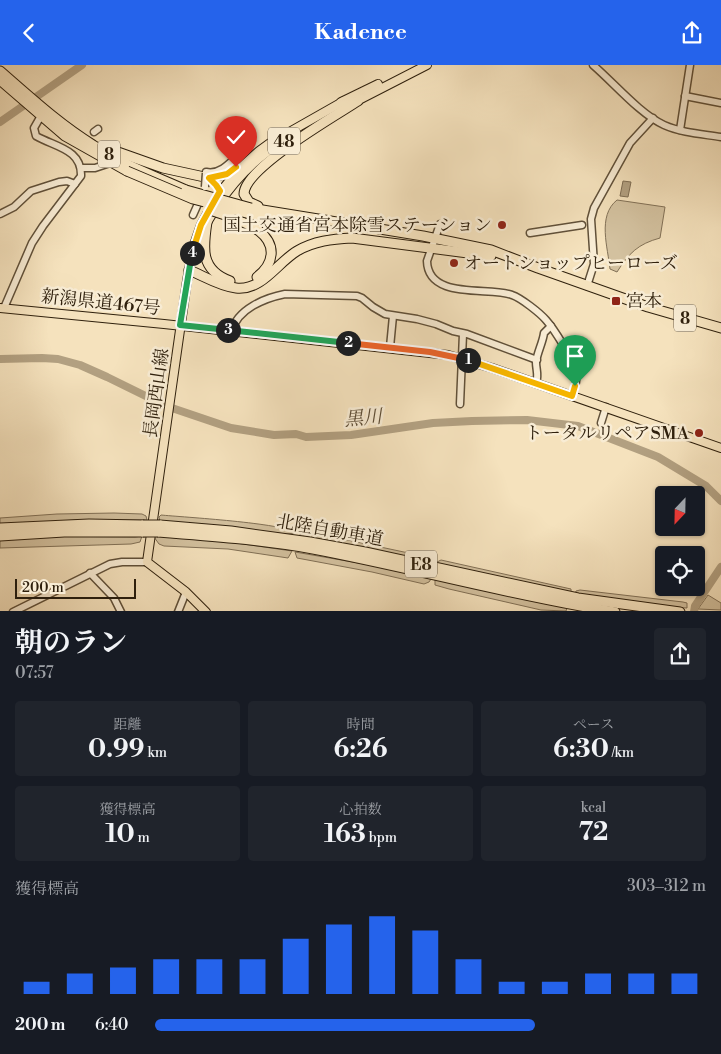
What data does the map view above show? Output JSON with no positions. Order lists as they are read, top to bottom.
{
  "streets": {
    "highway": ["8", "北陸自動車道", "E8"],
    "main road": ["48", "新潟県道467号", "長岡西山線"]
  },
  "crossings": [
    ["48", "長岡西山線"],
    ["新潟県道467号", "長岡西山線"]
  ],
  "water": ["黒川"],
  "places": {
    "other": ["国土交通省宮本除雪ステーション", "オートショップヒーローズ", "トータルリペアSMA"],
    "transit": ["宮本"]
  },
  "scale_bar": "200 m",
  "north": "bottom",
  "page": {
    "header": "Kadence",
    "pins": [
      "4",
      "3",
      "2",
      "1"
    ],
    "scale": "200 m",
    "heading": ["朝のラン", "07:57"],
    "stats": [
      ["距離", "0.99 km"],
      ["時間", "6:26"],
      ["ペース", "6:30 /km"],
      ["獲得標高", "10 m"],
      ["心拍数", "163 bpm"],
      ["kcal", "72"]
    ],
    "chart": ["獲得標高", "303–312 m"],
    "list": [
      {
        "name": "200 m",
        "note": "6:40"
      }
    ]
  }
}
